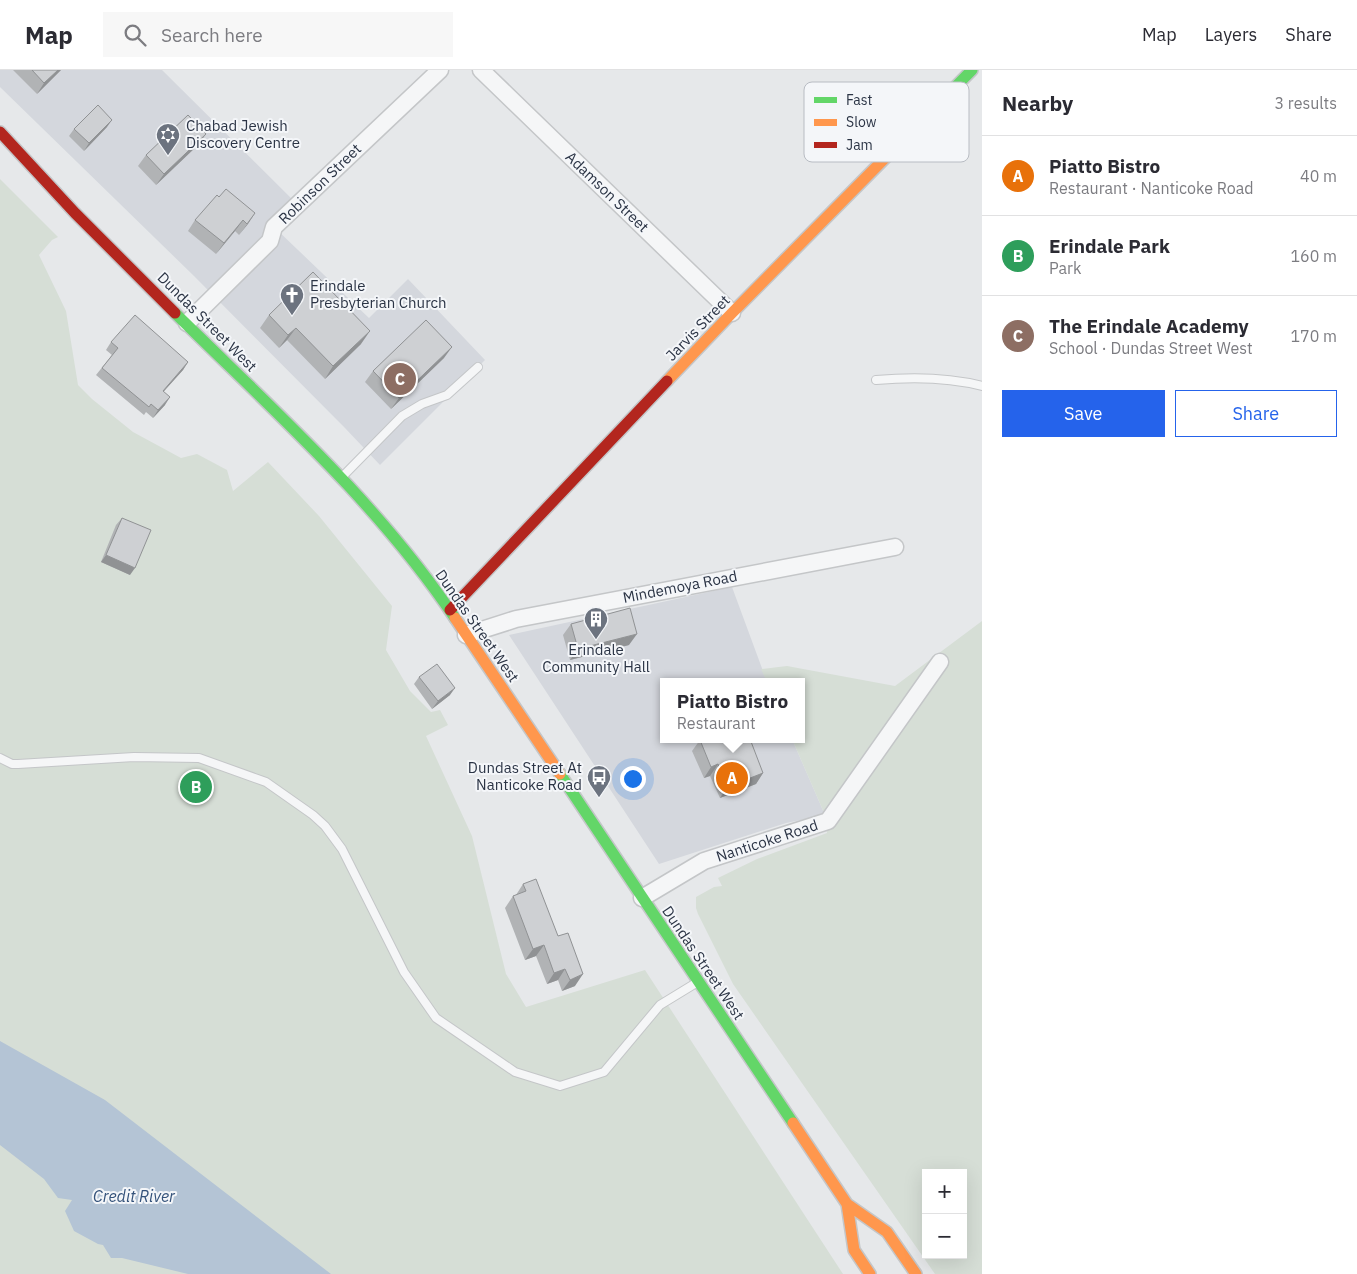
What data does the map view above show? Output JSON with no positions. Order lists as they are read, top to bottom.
{
  "streets": {
    "main road": ["Dundas Street West", "Jarvis Street"],
    "street": [
      "Robinson Street",
      "Adamson Street",
      "Mindemoya Road",
      "Nanticoke Road"
    ]
  },
  "crossings": [
    ["Robinson Street", "Dundas Street West"],
    ["Adamson Street", "Jarvis Street"],
    ["Dundas Street West", "Jarvis Street"],
    ["Dundas Street West", "Mindemoya Road"],
    ["Dundas Street West", "Nanticoke Road"]
  ],
  "water": ["Credit River"],
  "places": {
    "synagogue": ["Chabad Jewish Discovery Centre"],
    "church": ["Erindale Presbyterian Church"],
    "building": ["Erindale Community Hall"],
    "bus stop": ["Dundas Street At Nanticoke Road"]
  },
  "legend": ["Fast", "Slow", "Jam"],
  "page": {
    "header": "Map",
    "search": "Search here",
    "nav": ["Map", "Layers", "Share"],
    "heading": ["Nearby", "3 results"],
    "list": [
      {
        "mark": "A",
        "name": "Piatto Bistro",
        "note": "Restaurant · Nanticoke Road",
        "value": "40 m"
      },
      {
        "mark": "B",
        "name": "Erindale Park",
        "note": "Park",
        "value": "160 m"
      },
      {
        "mark": "C",
        "name": "The Erindale Academy",
        "note": "School · Dundas Street West",
        "value": "170 m"
      }
    ],
    "pins": ["C", "A", "B"],
    "buttons": ["Save", "Share"],
    "popup": ["Piatto Bistro", "Restaurant"],
    "map_buttons": ["+", "−"]
  }
}
